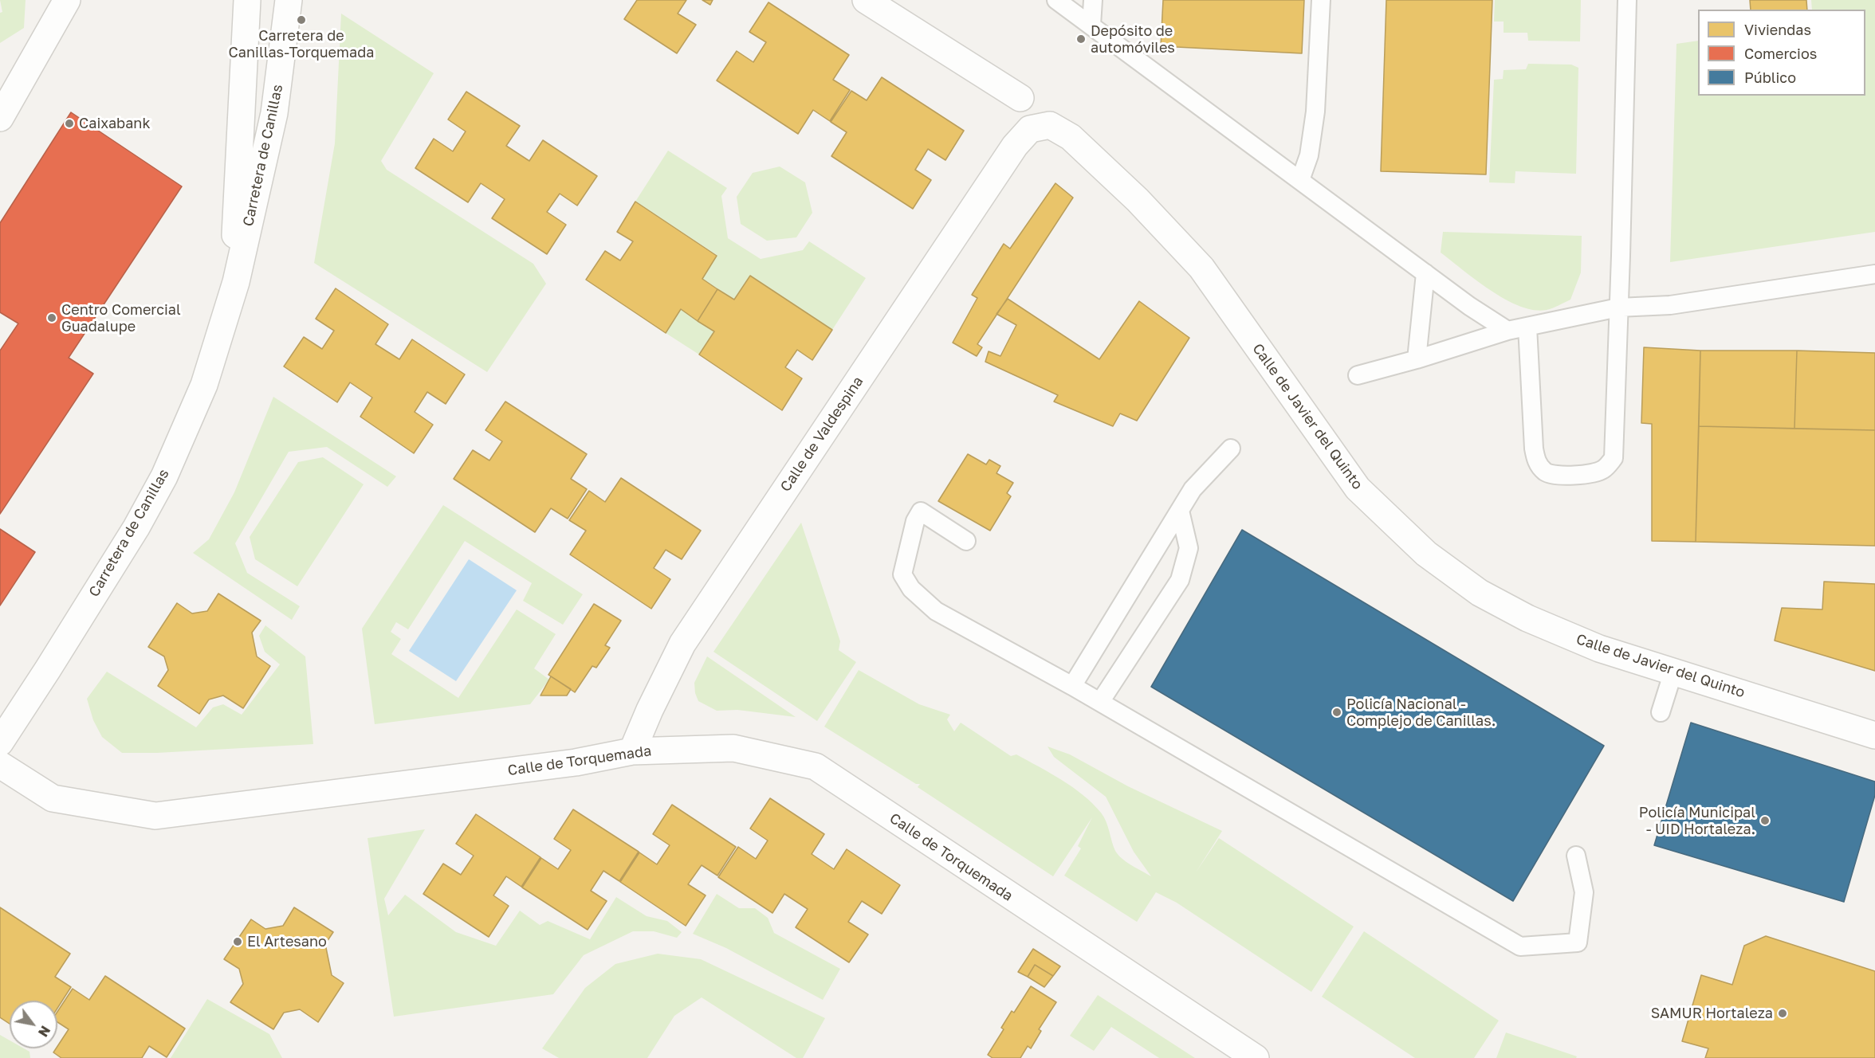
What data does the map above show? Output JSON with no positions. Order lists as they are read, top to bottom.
{
  "streets": {
    "street": [
      "Carretera de Canillas",
      "Calle de Javier del Quinto",
      "Calle de Valdespina",
      "Calle de Torquemada"
    ]
  },
  "crossings": [
    ["Calle de Javier del Quinto", "Calle de Valdespina"],
    ["Calle de Valdespina", "Calle de Torquemada"]
  ],
  "places": [
    "Carretera de Canillas-Torquemada",
    "Depósito de automóviles",
    "Caixabank",
    "Centro Comercial Guadalupe",
    "Policía Nacional - Complejo de Canillas.",
    "Policía Municipal - UID Hortaleza.",
    "El Artesano",
    "SAMUR Hortaleza"
  ],
  "legend": ["Viviendas", "Comercios", "Público"],
  "north": "bottom right"
}
